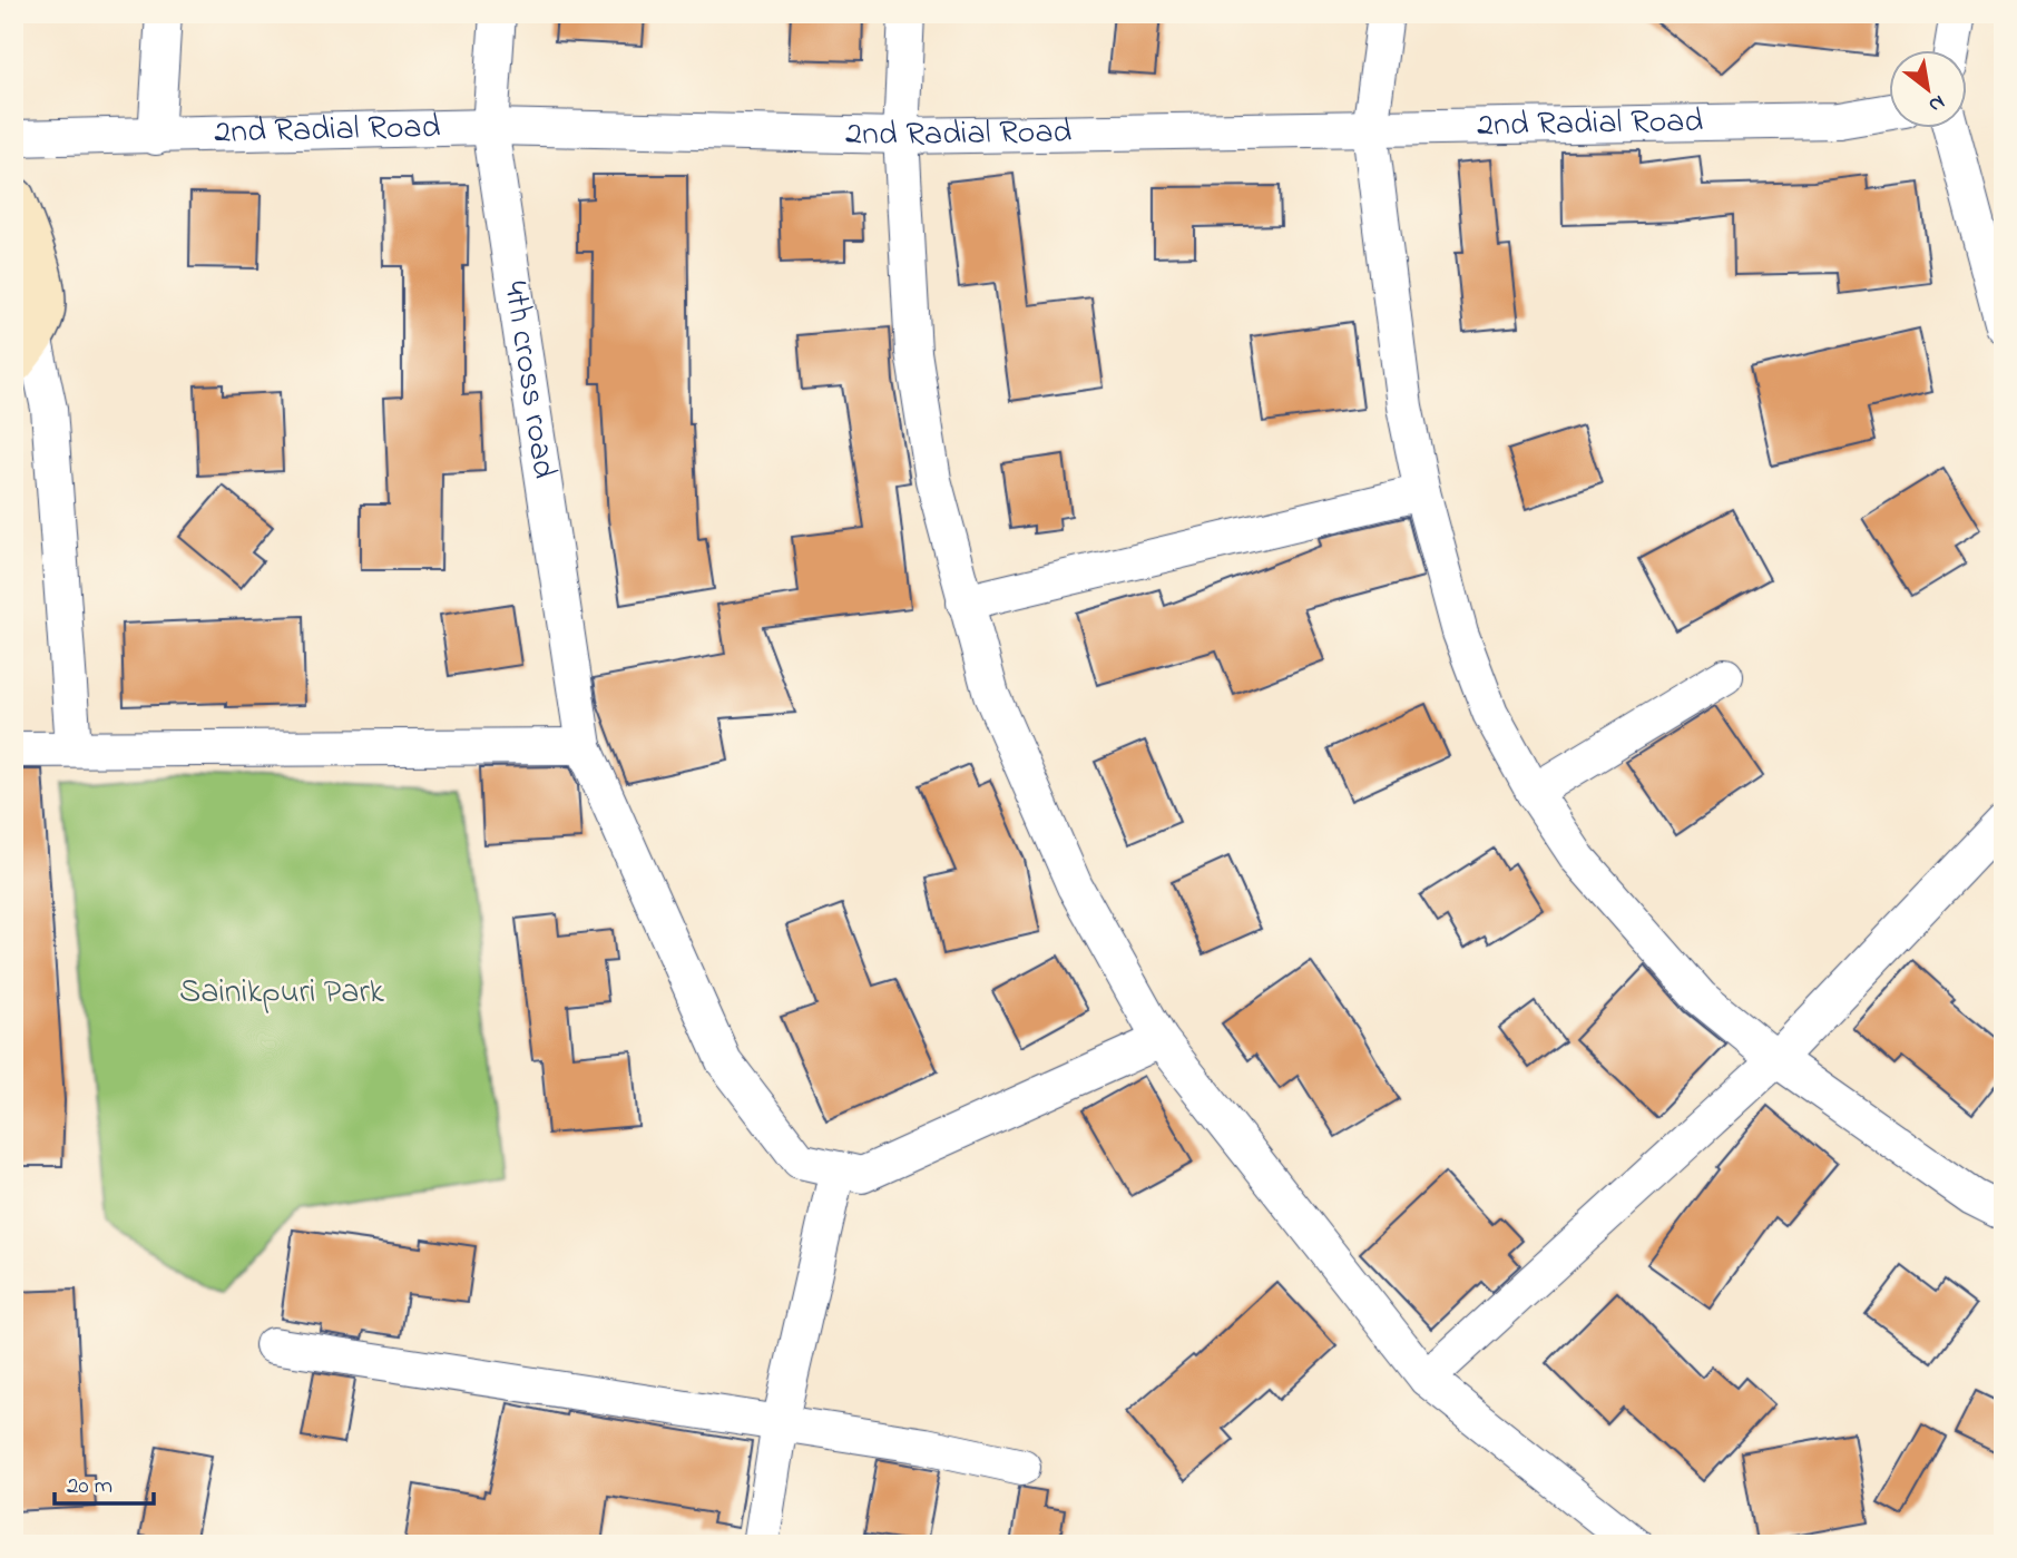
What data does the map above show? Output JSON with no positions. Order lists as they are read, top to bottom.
{
  "streets": {
    "street": ["2nd Radial Road", "4th cross road"]
  },
  "crossings": [
    ["2nd Radial Road", "4th cross road"]
  ],
  "parks": ["Sainikpuri Park"],
  "scale_bar": "20 m",
  "north": "bottom right"
}
